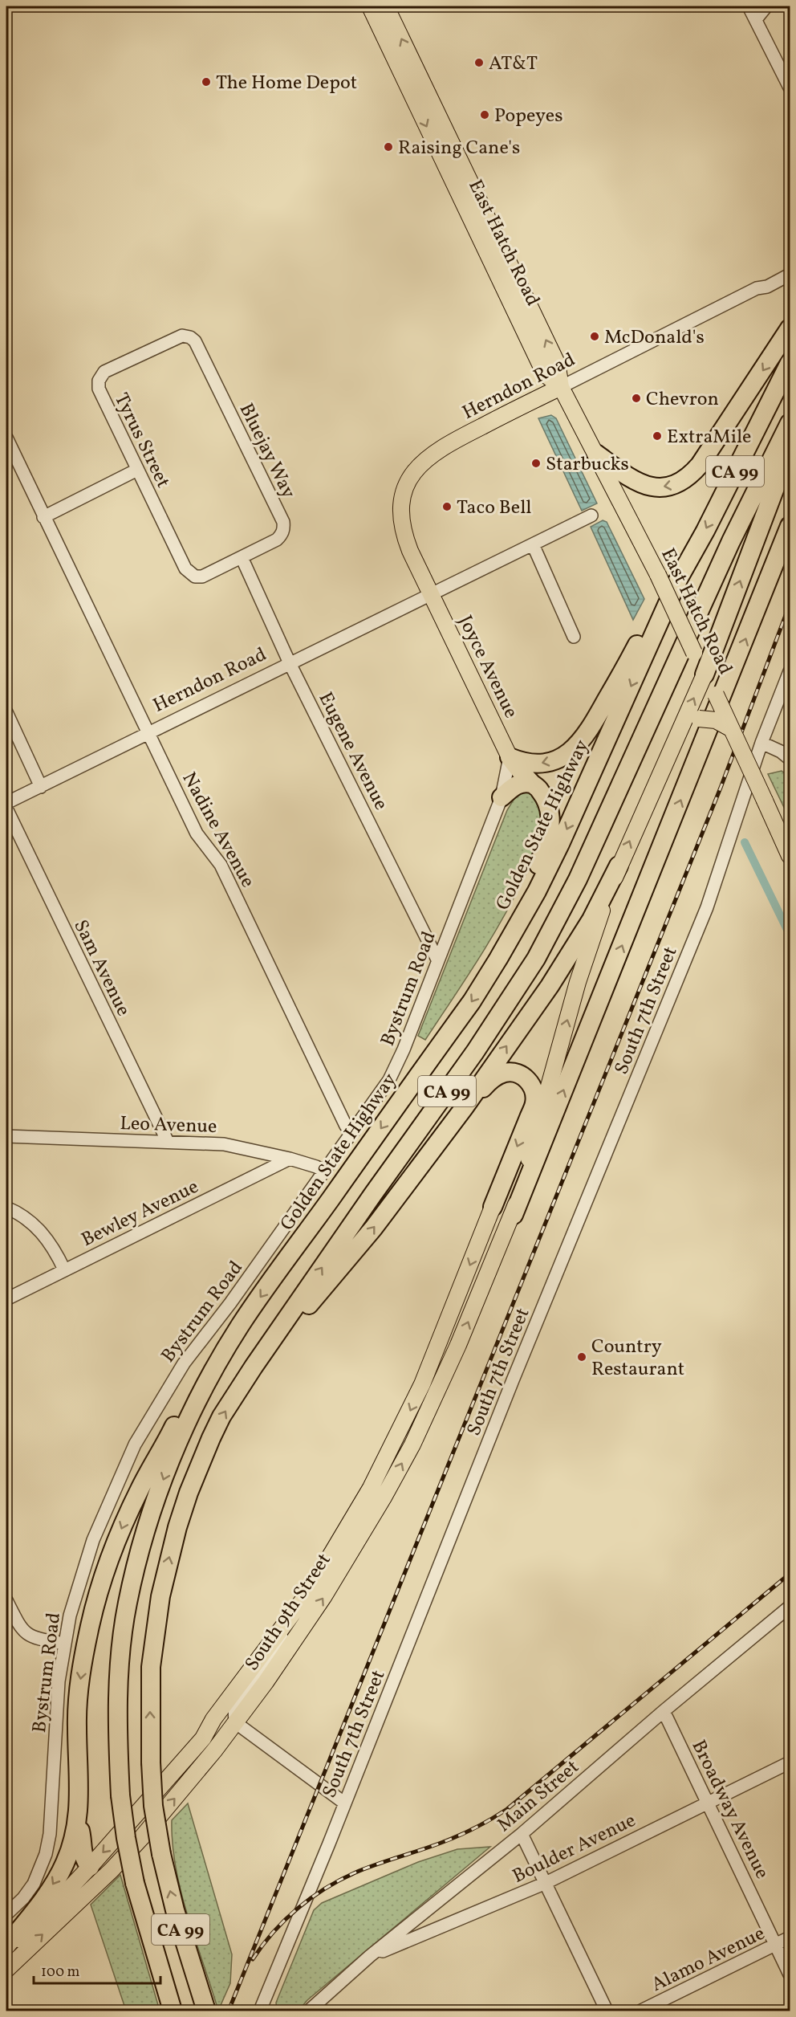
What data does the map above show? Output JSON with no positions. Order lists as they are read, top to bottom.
{
  "streets": {
    "highway": ["CA 99", "Golden State Highway"],
    "main road": [
      "East Hatch Road",
      "Herndon Road",
      "Joyce Avenue",
      "South 9th Street"
    ],
    "street": [
      "Tyrus Street",
      "Bluejay Way",
      "Eugene Avenue",
      "Nadine Avenue",
      "Sam Avenue",
      "Bystrum Road",
      "South 7th Street",
      "Leo Avenue",
      "Bewley Avenue",
      "Main Street",
      "Broadway Avenue",
      "Boulder Avenue",
      "Alamo Avenue"
    ]
  },
  "crossings": [
    ["East Hatch Road", "Herndon Road"],
    ["East Hatch Road", "South 9th Street"],
    ["Herndon Road", "Joyce Avenue"],
    ["Herndon Road", "Eugene Avenue"],
    ["Herndon Road", "Nadine Avenue"],
    ["Tyrus Street", "Bluejay Way"],
    ["Tyrus Street", "Eugene Avenue"],
    ["Bluejay Way", "Eugene Avenue"],
    ["Joyce Avenue", "Bystrum Road"],
    ["Eugene Avenue", "Bystrum Road"],
    ["Nadine Avenue", "Bystrum Road"],
    ["Sam Avenue", "Leo Avenue"],
    ["Bystrum Road", "Leo Avenue"],
    ["Leo Avenue", "Bewley Avenue"],
    ["Main Street", "Broadway Avenue"],
    ["Main Street", "Boulder Avenue"],
    ["Broadway Avenue", "Boulder Avenue"],
    ["Broadway Avenue", "Alamo Avenue"]
  ],
  "places": [
    "AT&T",
    "The Home Depot",
    "Popeyes",
    "Raising Cane's",
    "McDonald's",
    "Chevron",
    "ExtraMile",
    "Starbucks",
    "Taco Bell",
    "Country Restaurant"
  ],
  "scale_bar": "100 m"
}
